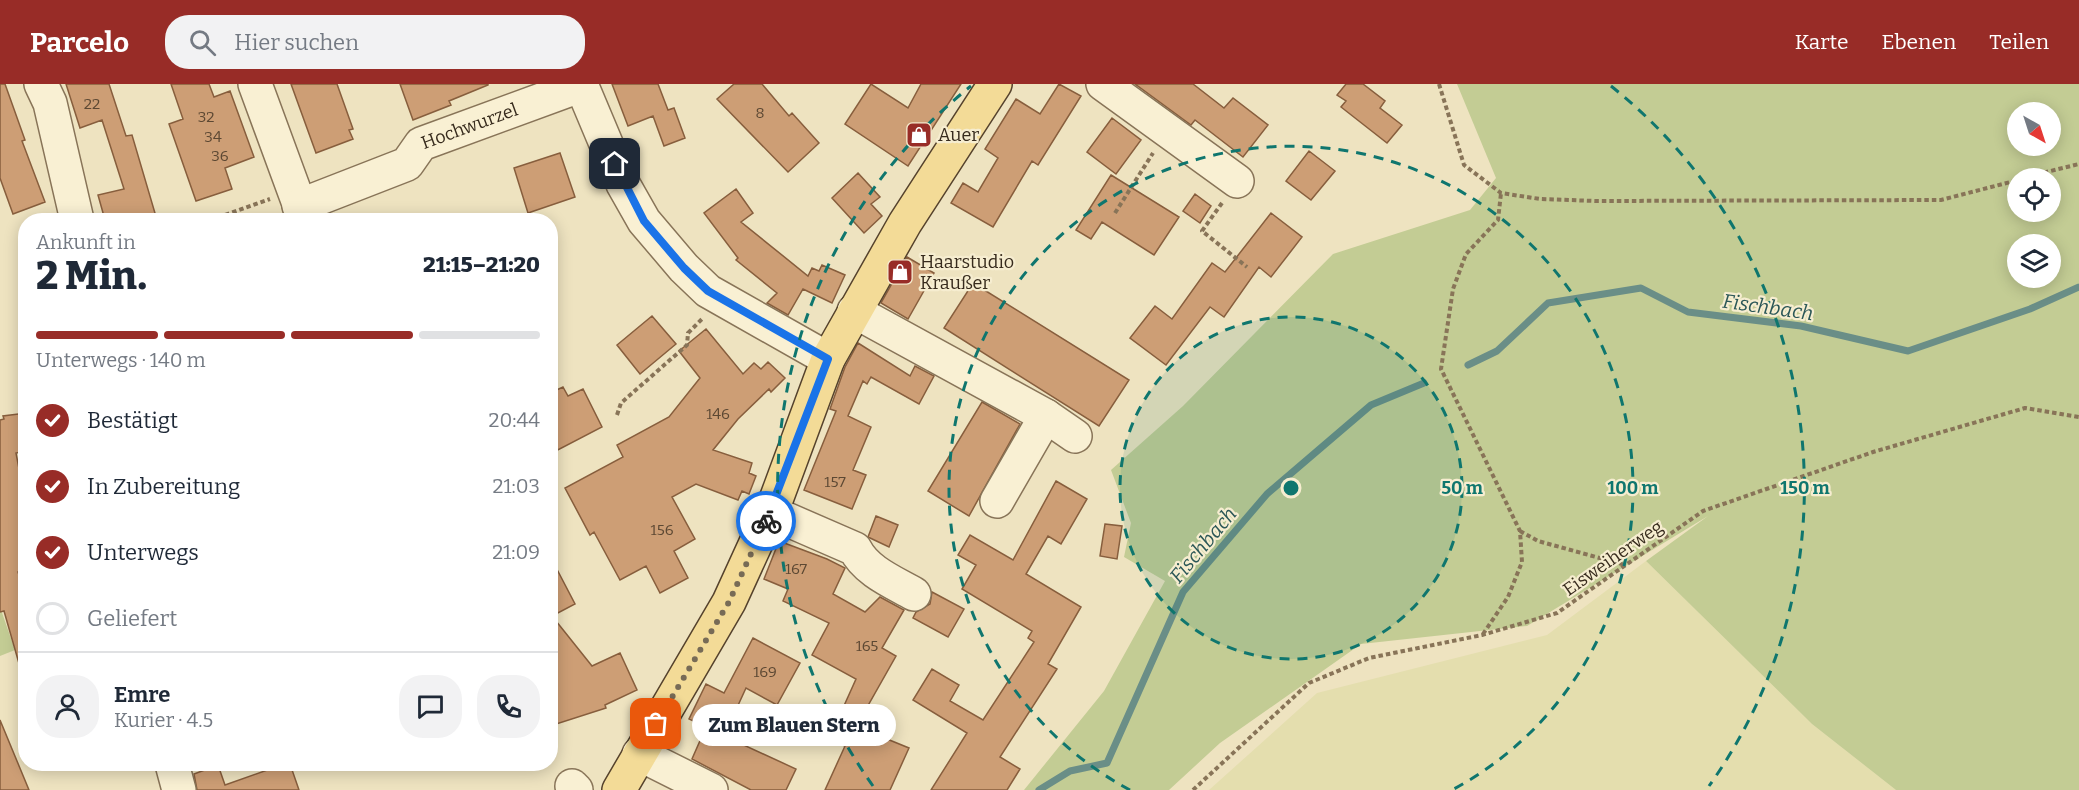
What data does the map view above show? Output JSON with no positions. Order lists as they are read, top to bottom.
{
  "streets": {
    "street": ["Hochwurzel"],
    "path": ["Eisweiherweg"]
  },
  "water": ["Fischbach"],
  "places": {
    "shop": ["Auer", "Haarstudio Kraußer"],
    "other": ["Zum Blauen Stern"]
  },
  "house_numbers": [
    "22",
    "8",
    "32",
    "34",
    "36",
    "146",
    "157",
    "156",
    "167",
    "165",
    "169"
  ],
  "north": "bottom right",
  "page": {
    "header": "Parcelo",
    "search": "Hier suchen",
    "nav": ["Karte", "Ebenen", "Teilen"],
    "heading": ["2 Min.", "Ankunft in", "21:15–21:20"],
    "panel": ["Emre", "Kurier · 4.5"],
    "bar": "Unterwegs · 140 m",
    "list": [
      ["Bestätigt", "20:44"],
      ["In Zubereitung", "21:03"],
      ["Unterwegs", "21:09"],
      "Geliefert"
    ],
    "bubble": "Zum Blauen Stern"
  },
  "rings": ["50 m", "100 m", "150 m"]
}
